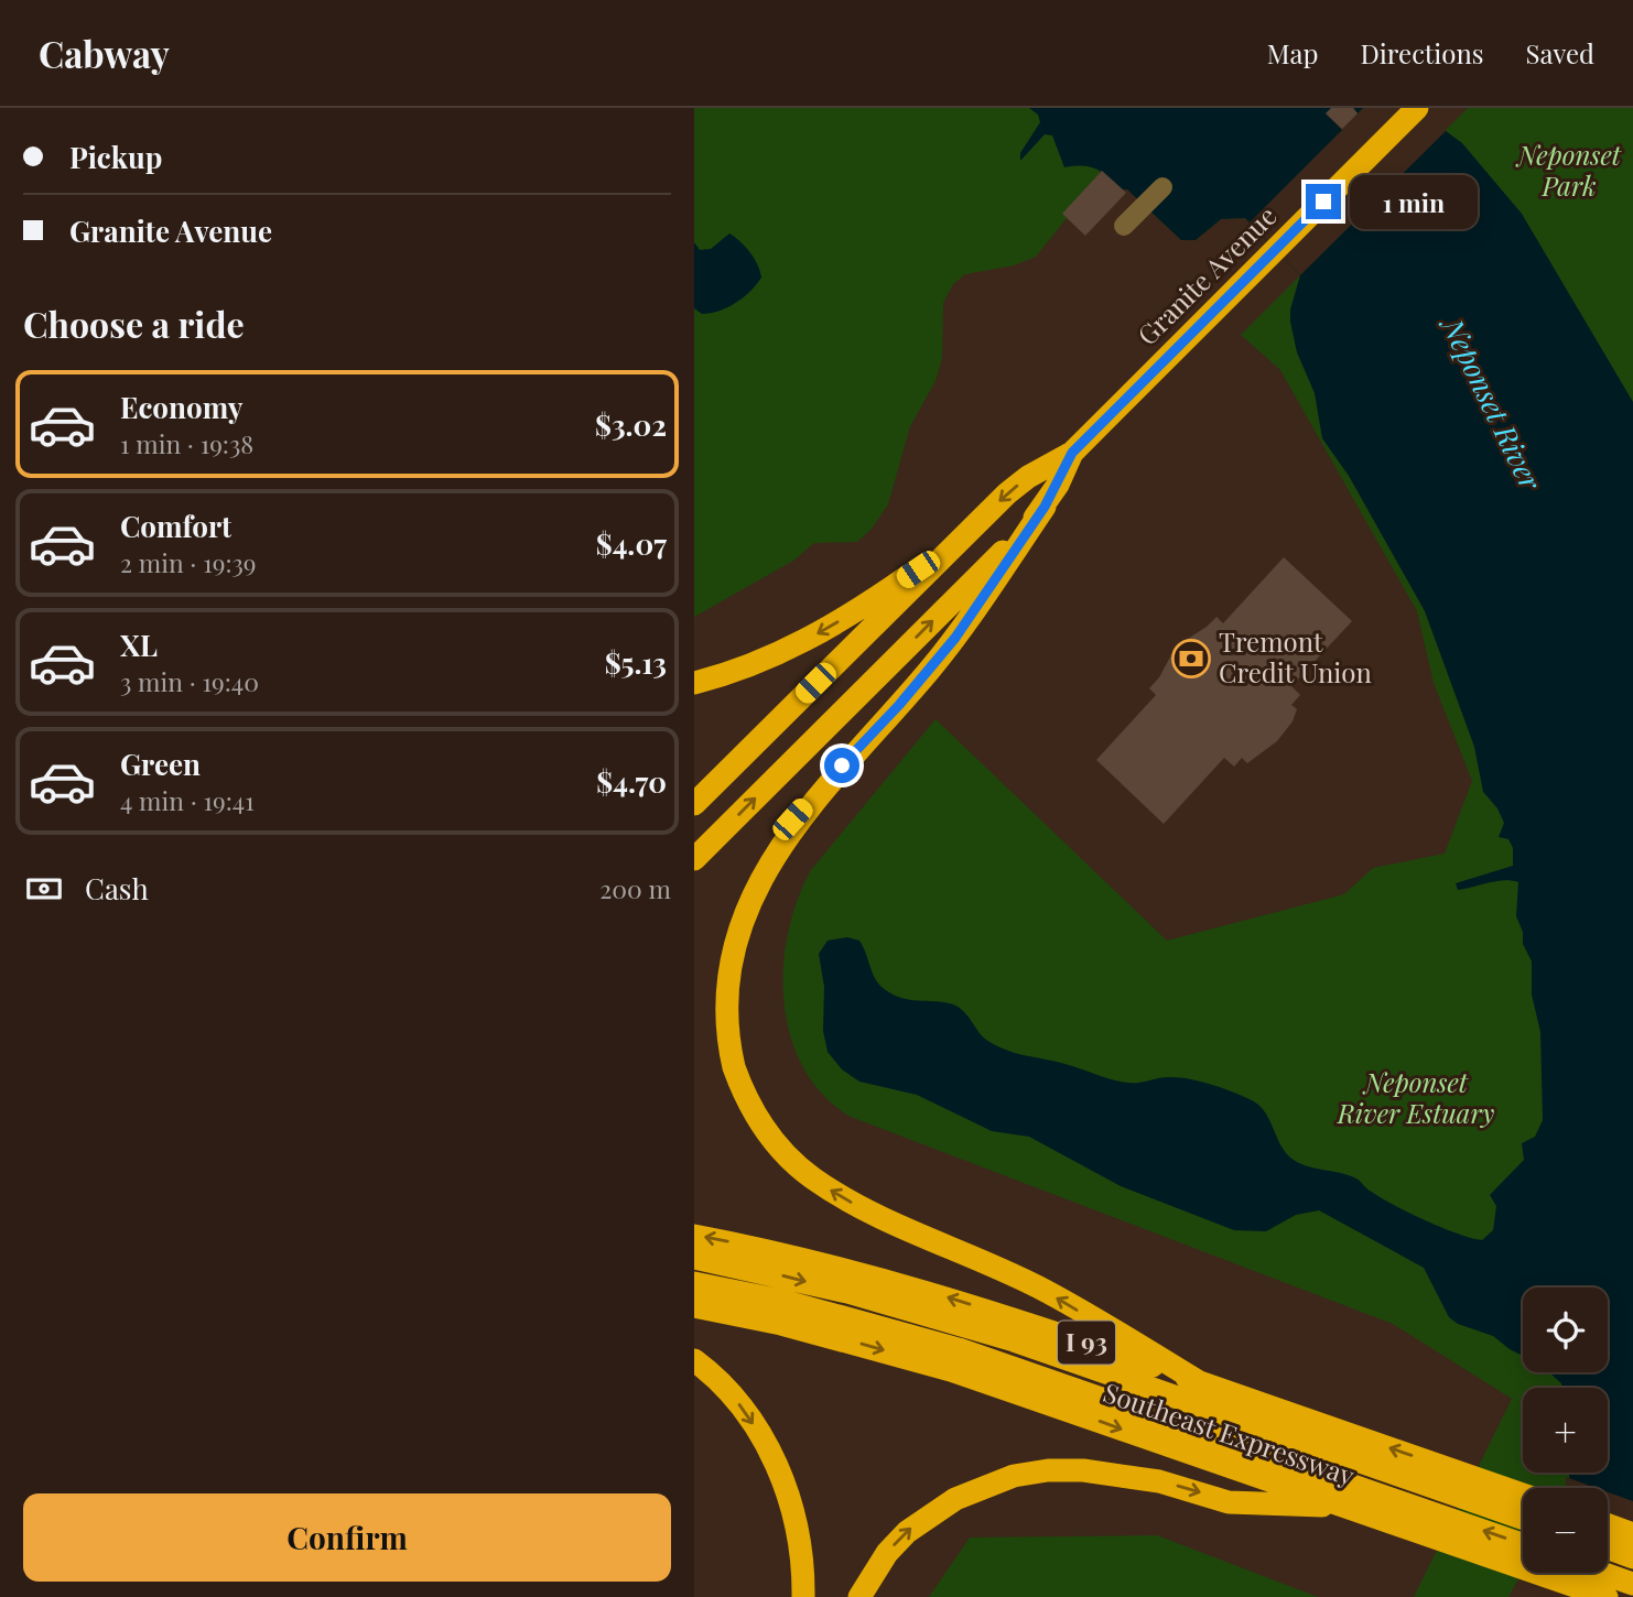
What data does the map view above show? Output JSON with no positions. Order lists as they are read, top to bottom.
{
  "streets": {
    "highway": ["Granite Avenue", "I 93", "Southeast Expressway"]
  },
  "crossings": [
    ["I 93", "Southeast Expressway"]
  ],
  "water": ["Neponset River"],
  "parks": ["Neponset Park", "Neponset River Estuary"],
  "places": {
    "bank": ["Tremont Credit Union"]
  },
  "page": {
    "header": "Cabway",
    "nav": ["Map", "Directions", "Saved"],
    "banner": ["Pickup", "Granite Avenue"],
    "bubble": "1 min",
    "heading": "Choose a ride",
    "list": [
      {
        "name": "Economy",
        "note": "1 min · 19:38",
        "value": "$3.02"
      },
      {
        "name": "Comfort",
        "note": "2 min · 19:39",
        "value": "$4.07"
      },
      {
        "name": "XL",
        "note": "3 min · 19:40",
        "value": "$5.13"
      },
      {
        "name": "Green",
        "note": "4 min · 19:41",
        "value": "$4.70"
      }
    ],
    "pay": ["Cash", "200 m"],
    "map_buttons": ["+", "−"],
    "buttons": "Confirm"
  }
}
